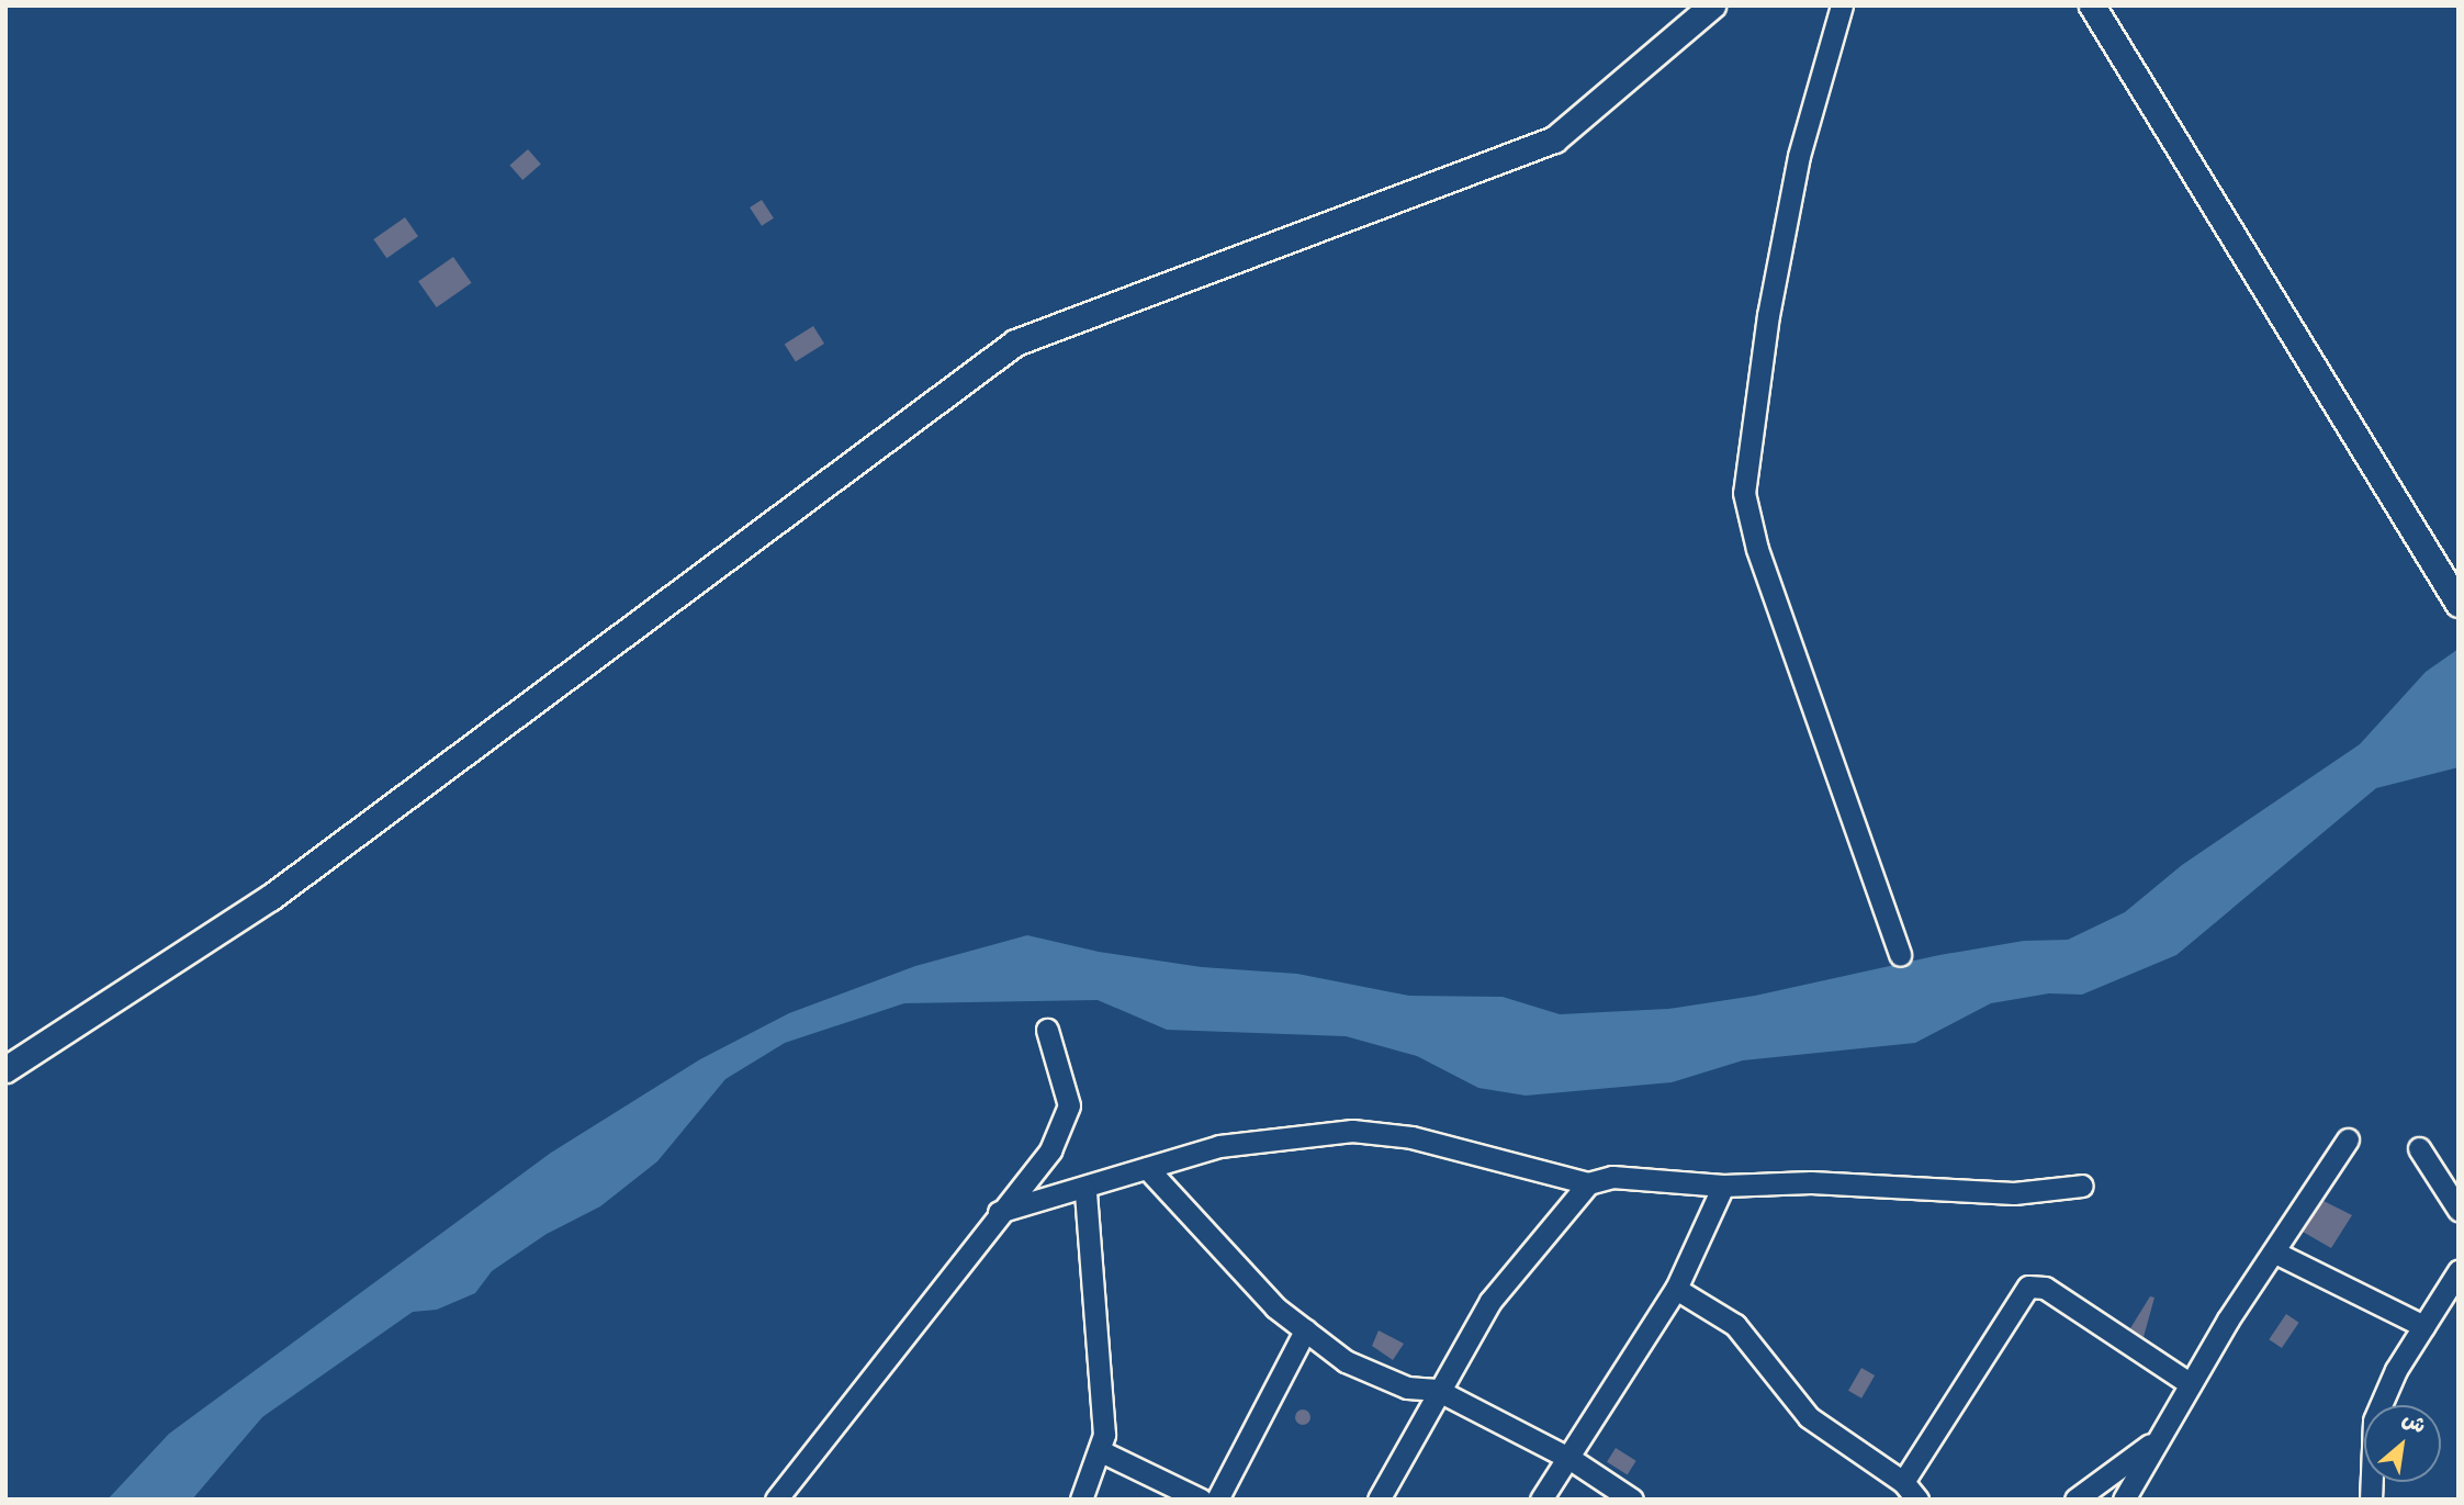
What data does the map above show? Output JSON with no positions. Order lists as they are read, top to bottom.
{
  "north": "top right"
}
